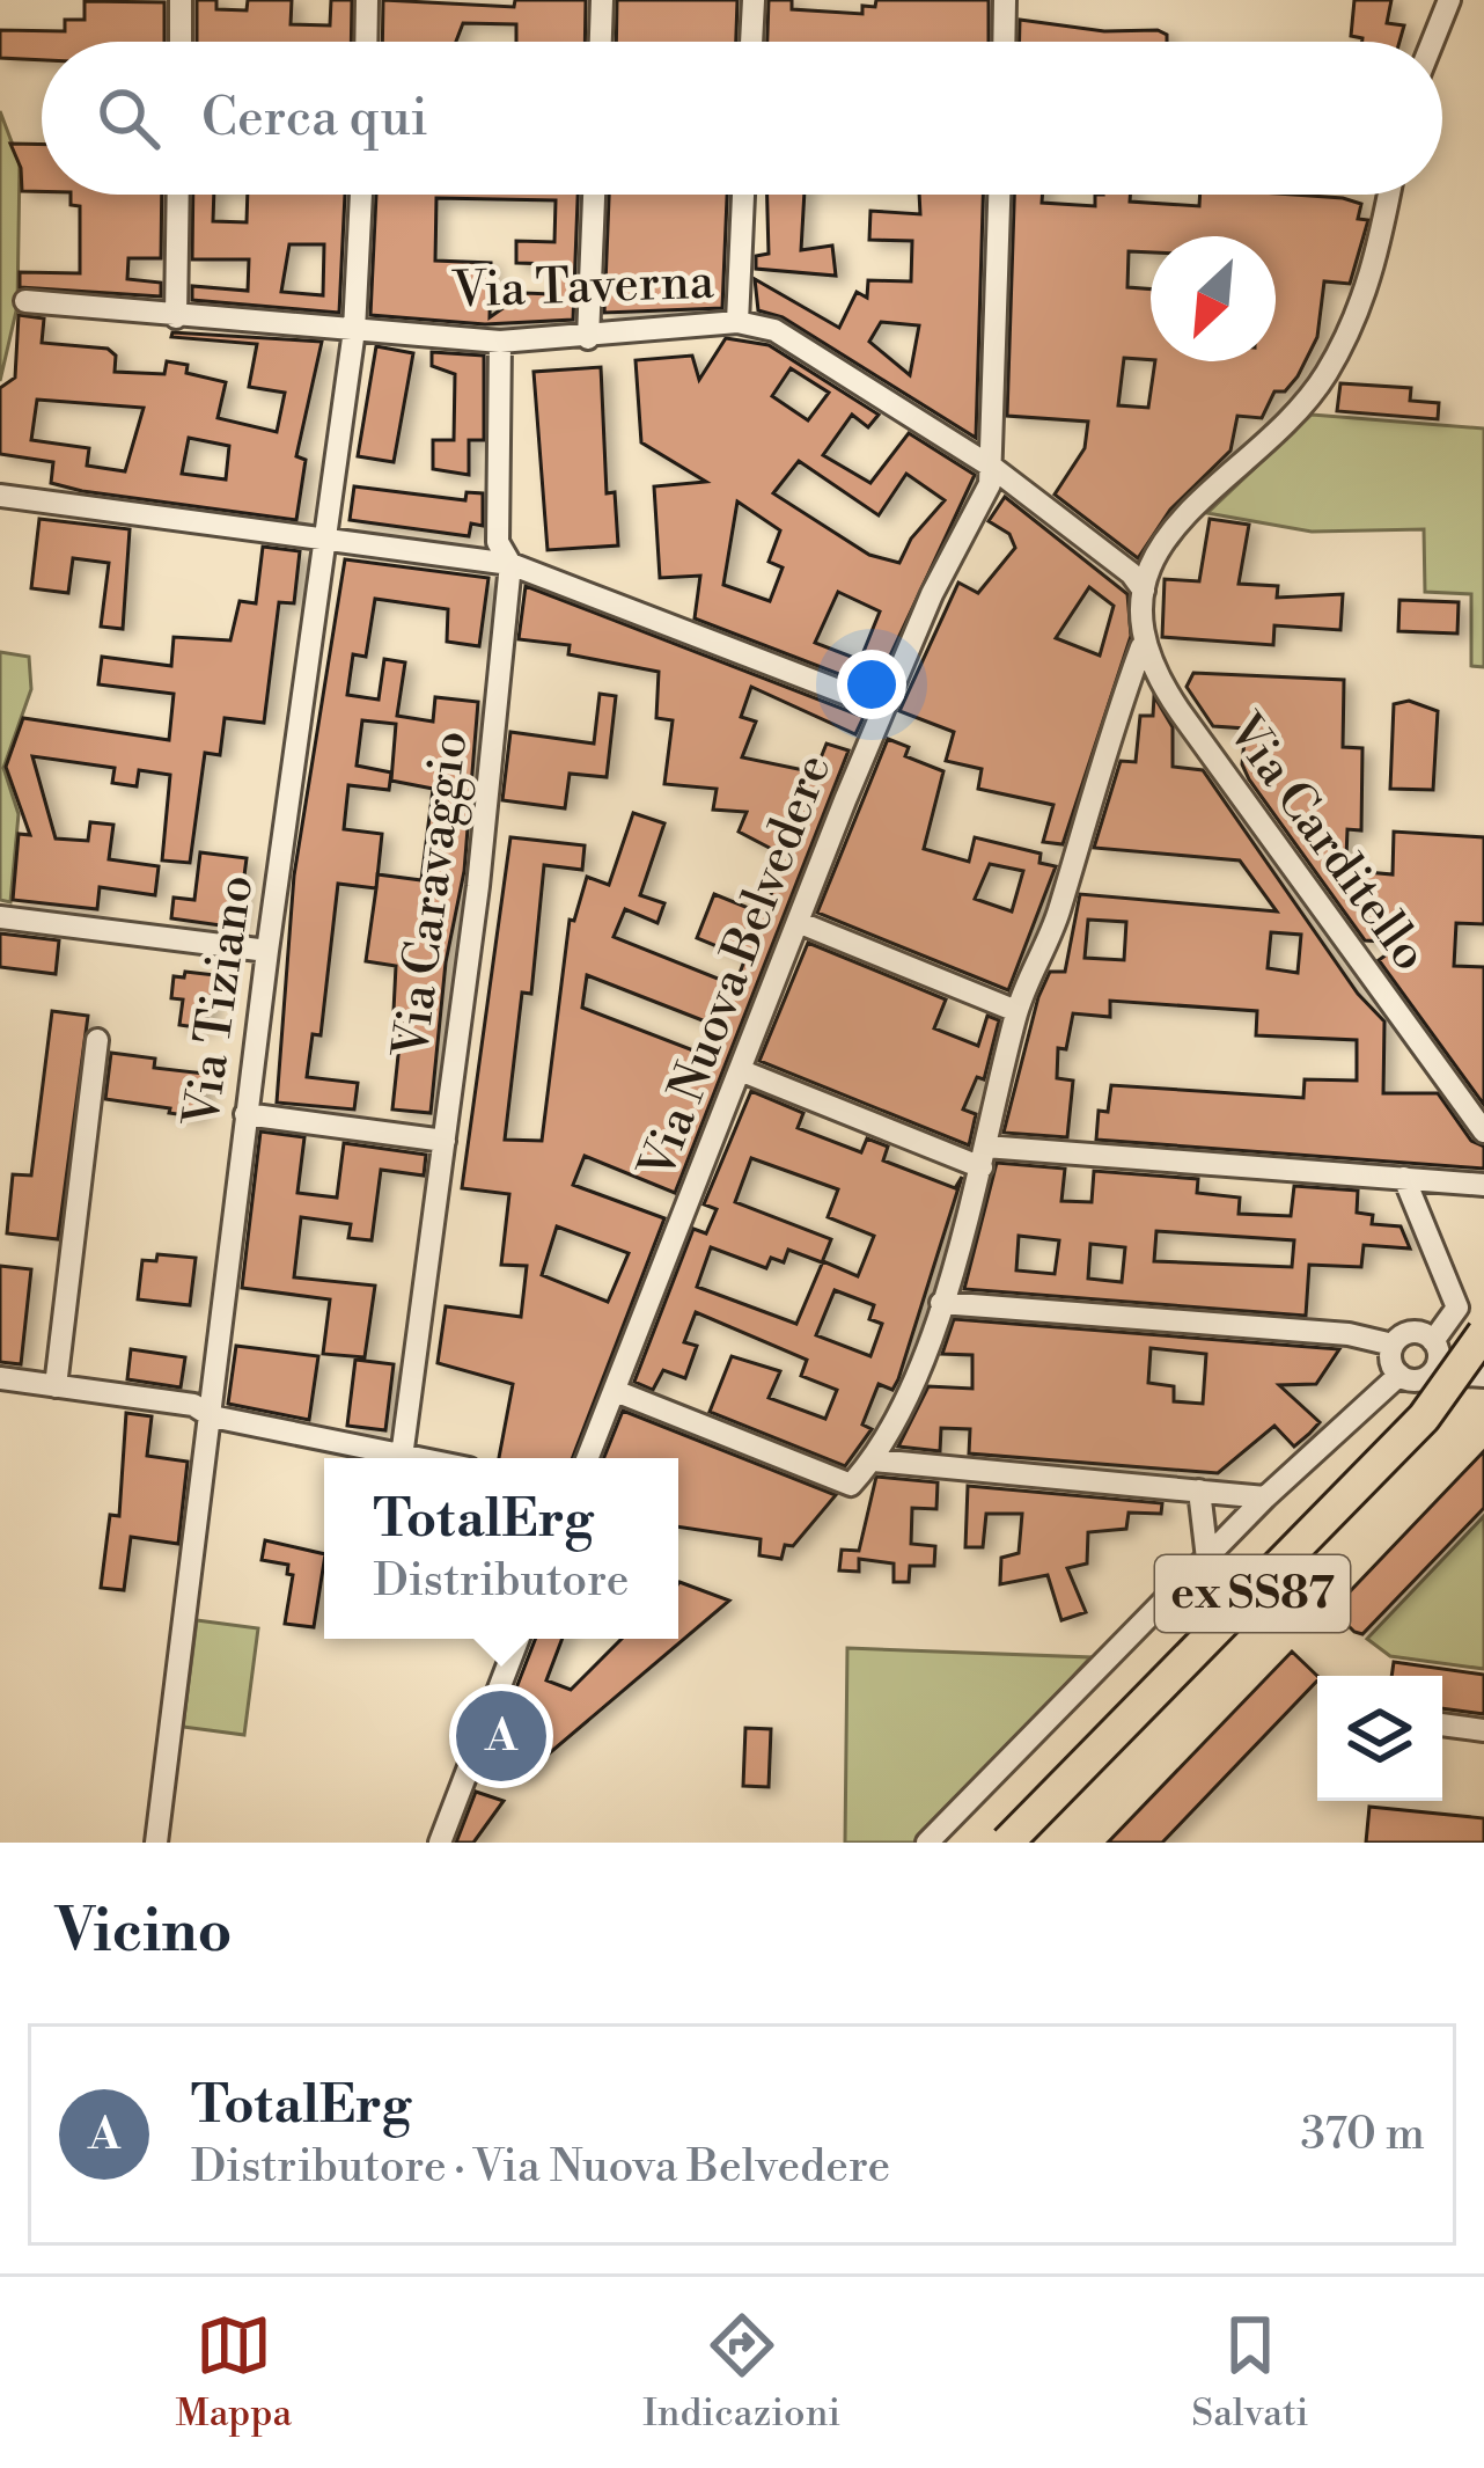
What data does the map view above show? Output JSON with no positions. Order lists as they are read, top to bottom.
{
  "streets": {
    "highway": ["ex SS87"],
    "street": [
      "Via Taverna",
      "Via Carditello",
      "Via Caravaggio",
      "Via Nuova Belvedere",
      "Via Tiziano"
    ]
  },
  "crossings": [
    ["Via Taverna", "Via Caravaggio"],
    ["Via Taverna", "Via Nuova Belvedere"],
    ["Via Taverna", "Via Tiziano"]
  ],
  "north": "bottom left",
  "page": {
    "search": "Cerca qui",
    "popup": ["TotalErg", "Distributore"],
    "pins": "A",
    "heading": "Vicino",
    "list": [
      {
        "mark": "A",
        "name": "TotalErg",
        "note": "Distributore · Via Nuova Belvedere",
        "value": "370 m"
      }
    ],
    "nav": ["Mappa", "Indicazioni", "Salvati"]
  }
}
